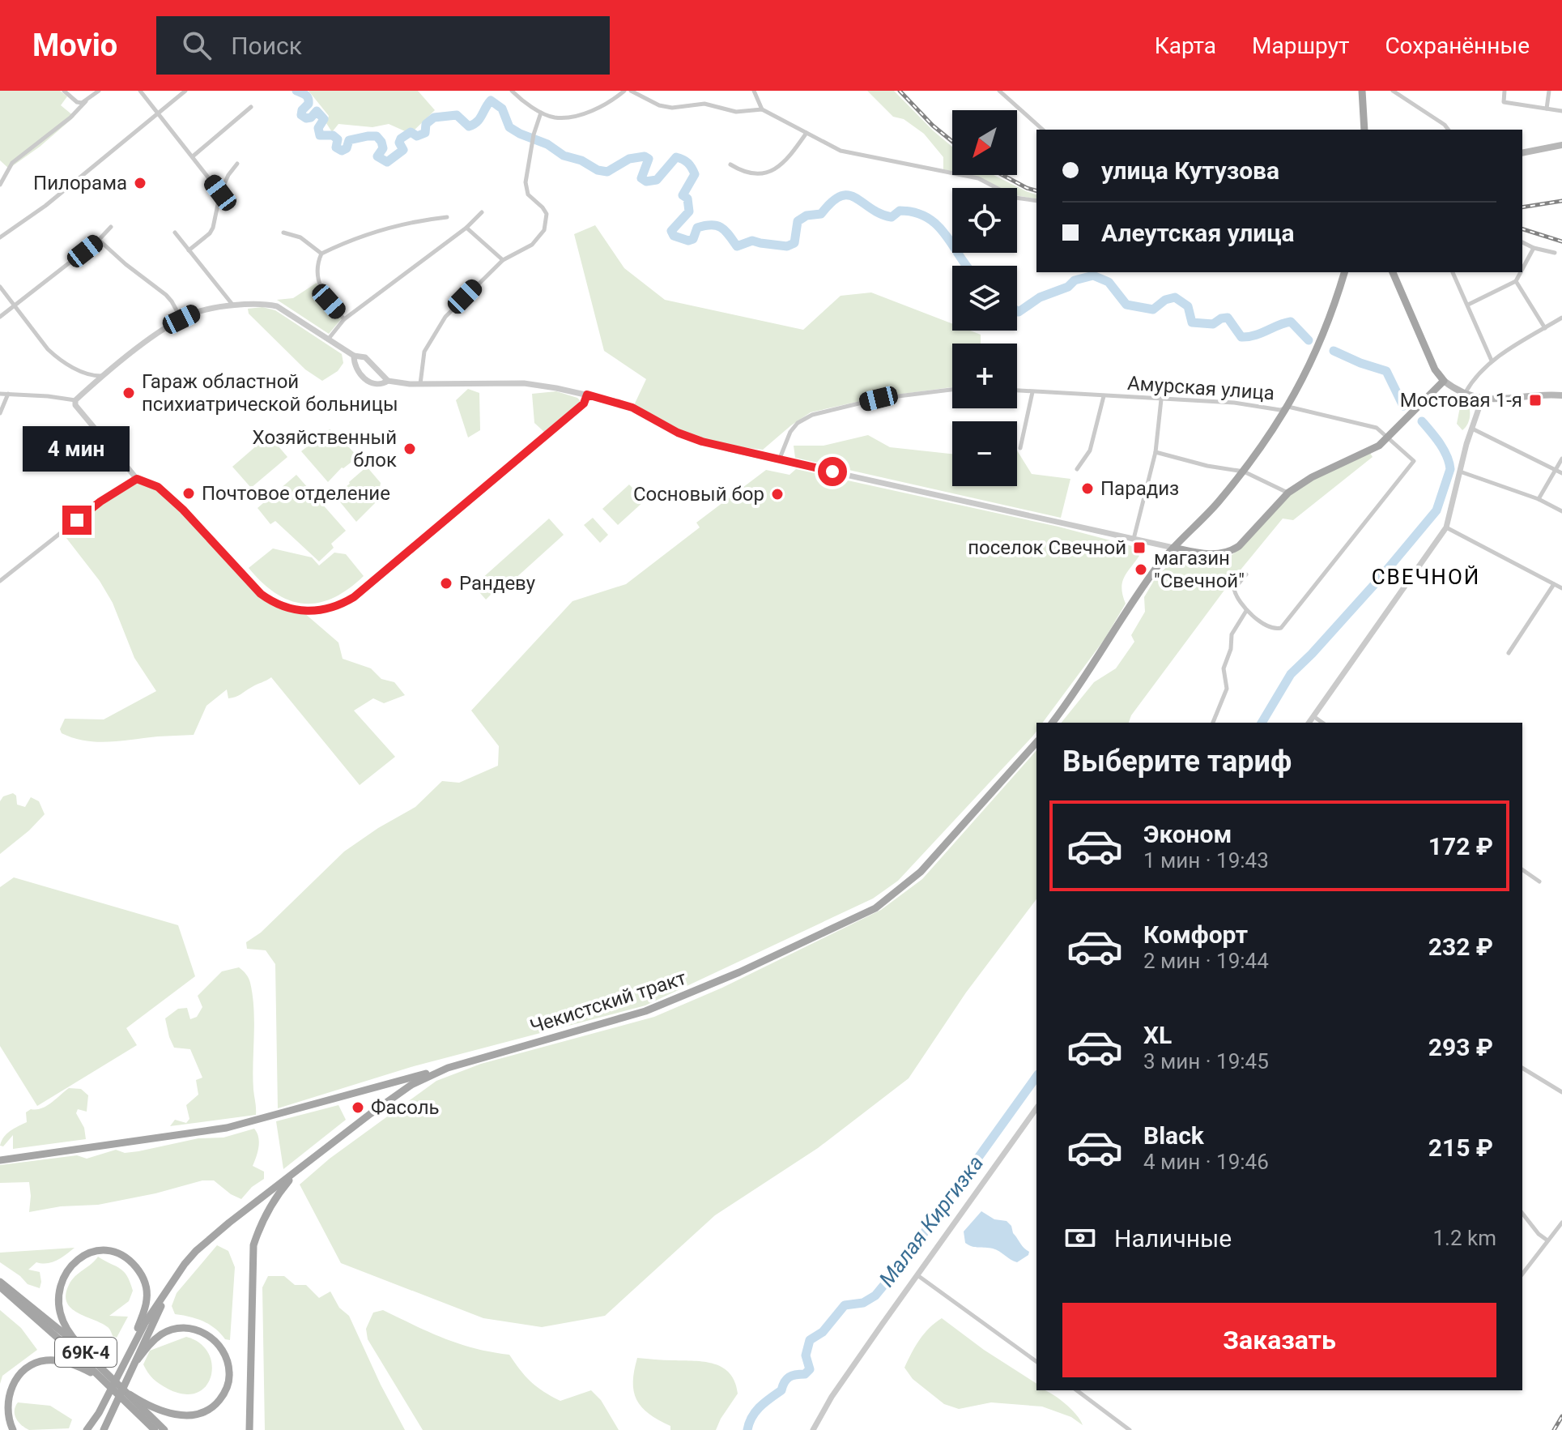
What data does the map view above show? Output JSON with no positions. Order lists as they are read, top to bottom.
{
  "streets": {
    "main road": ["Чекистский тракт", "69К-4"],
    "street": ["Амурская улица"]
  },
  "districts": ["СВЕЧНОЙ"],
  "water": ["Малая Киргизка"],
  "places": {
    "other": [
      "Пилорама",
      "Гараж областной психиатрической больницы",
      "Хозяйственный блок",
      "Парадиз",
      "Почтовое отделение",
      "Сосновый бор",
      "магазин \"Свечной\"",
      "Рандеву",
      "Фасоль"
    ],
    "transit": ["Мостовая 1-я", "поселок Свечной"]
  },
  "north": "bottom left",
  "page": {
    "header": "Movio",
    "search": "Поиск",
    "nav": ["Карта", "Маршрут", "Сохранённые"],
    "map_buttons": ["+", "−"],
    "banner": ["улица Кутузова", "Алеутская улица"],
    "bubble": "4 мин",
    "heading": "Выберите тариф",
    "list": [
      {
        "name": "Эконом",
        "note": "1 мин · 19:43",
        "value": "172 ₽"
      },
      {
        "name": "Комфорт",
        "note": "2 мин · 19:44",
        "value": "232 ₽"
      },
      {
        "name": "XL",
        "note": "3 мин · 19:45",
        "value": "293 ₽"
      },
      {
        "name": "Black",
        "note": "4 мин · 19:46",
        "value": "215 ₽"
      }
    ],
    "pay": ["Наличные", "1.2 km"],
    "buttons": "Заказать"
  }
}
